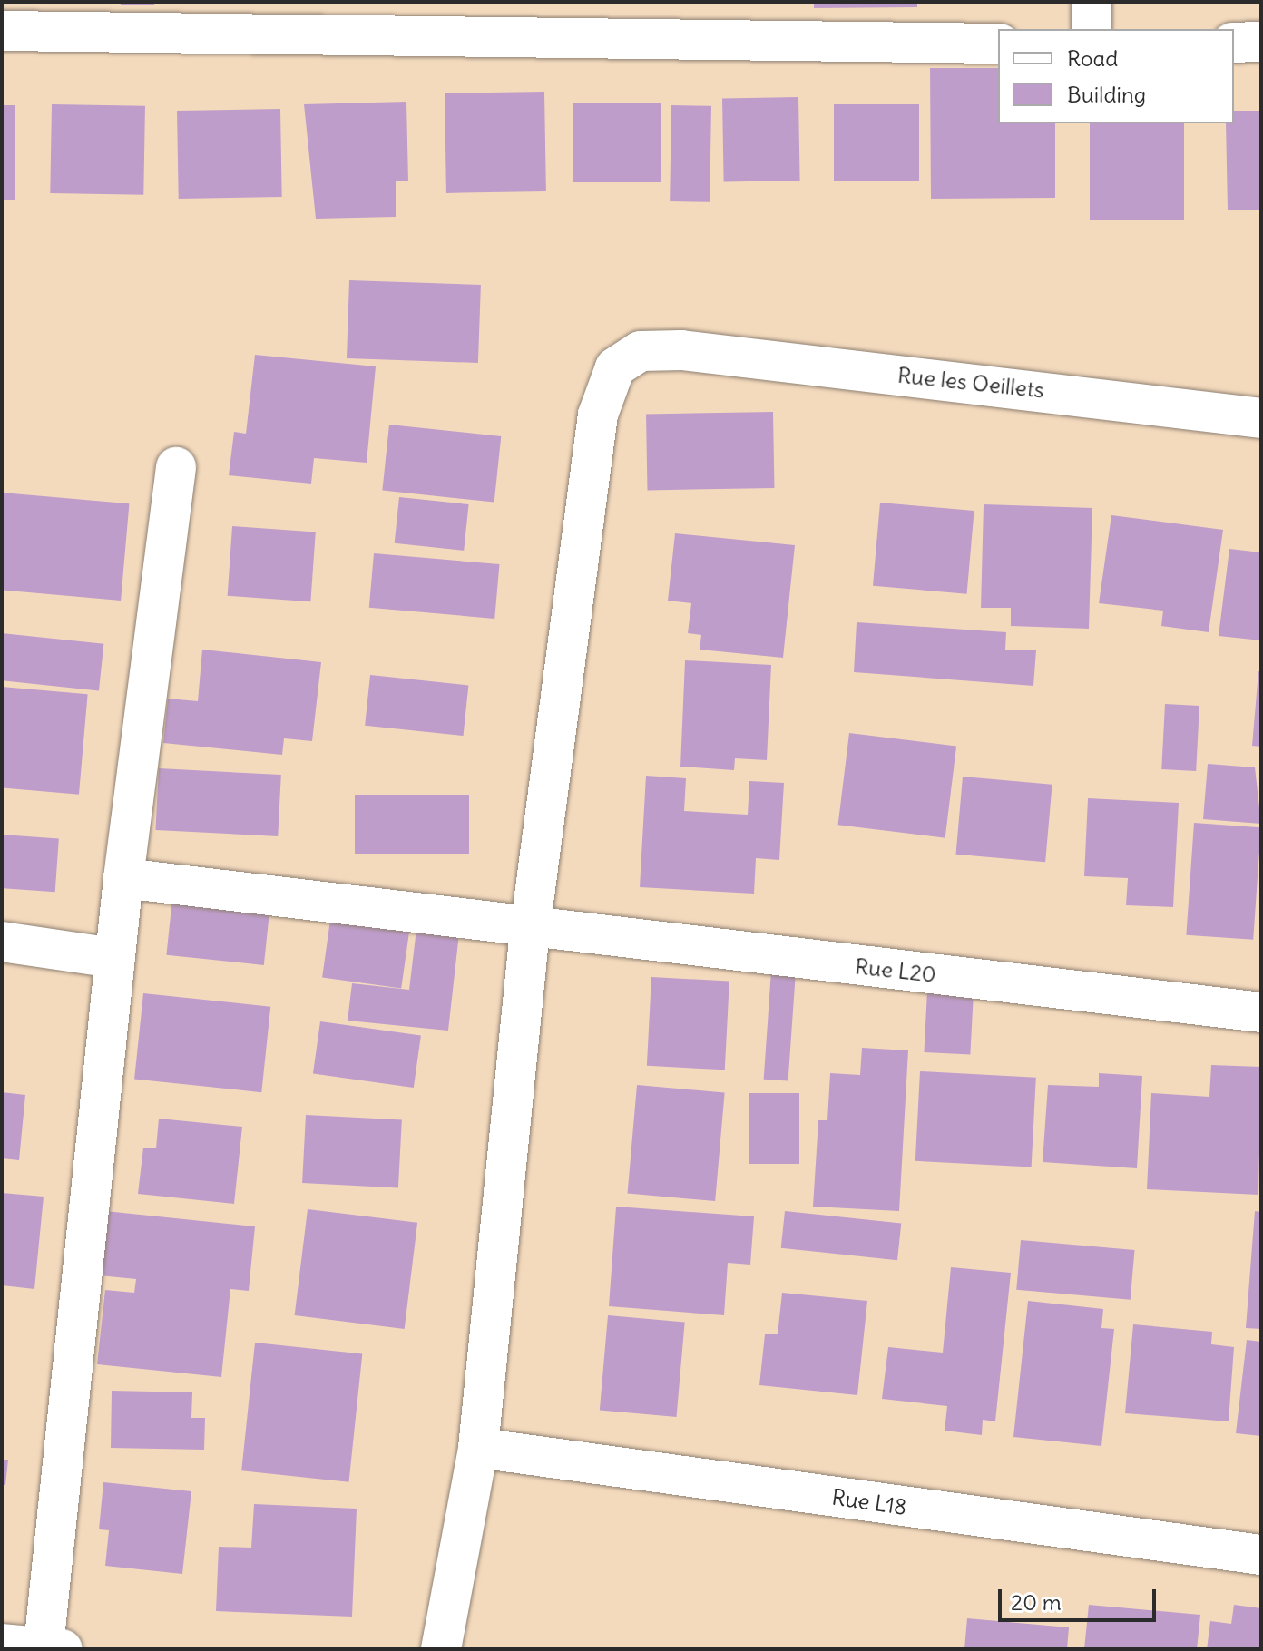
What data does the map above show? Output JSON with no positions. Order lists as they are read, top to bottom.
{
  "streets": {
    "street": ["Rue les Oeillets", "Rue L20", "Rue L18"]
  },
  "crossings": [
    ["Rue les Oeillets", "Rue L20"],
    ["Rue les Oeillets", "Rue L18"]
  ],
  "legend": ["Road", "Building"],
  "scale_bar": "20 m"
}
